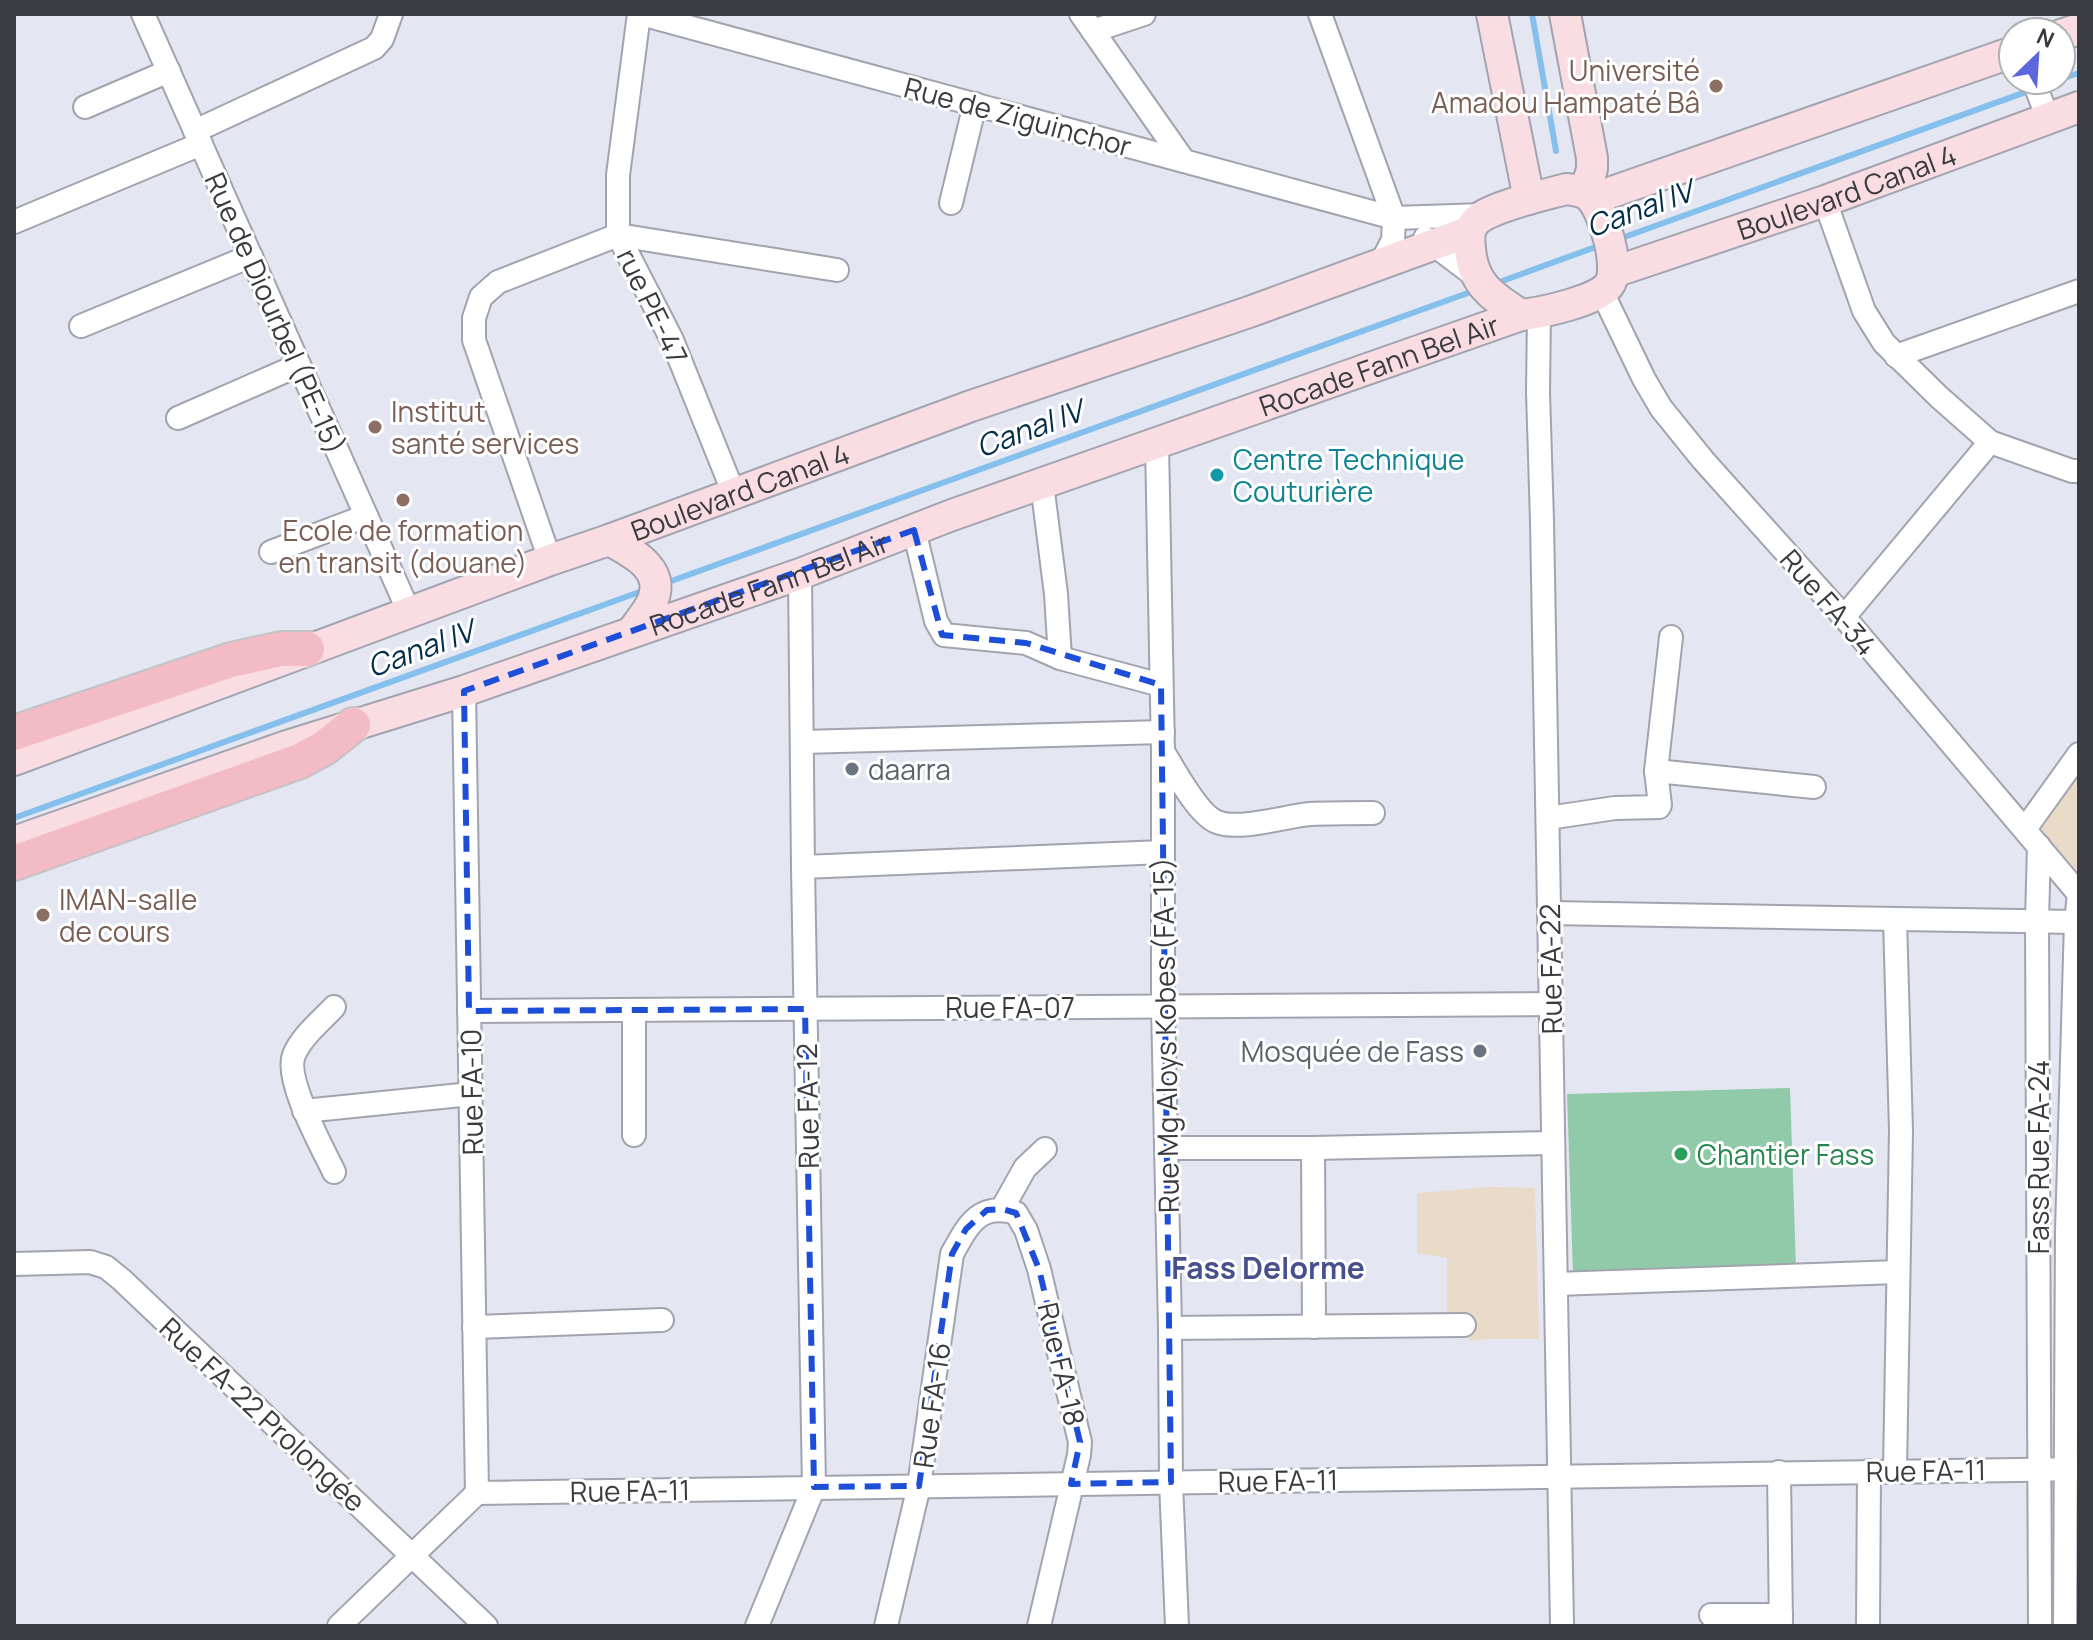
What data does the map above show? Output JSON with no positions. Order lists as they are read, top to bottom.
{
  "streets": {
    "main road": ["Boulevard Canal 4", "Rocade Fann Bel Air"],
    "street": [
      "Rue de Ziguinchor",
      "rue PE-47",
      "Rue de Diourbel (PE-15)",
      "Rue FA-34",
      "Rue FA-22",
      "Rue FA-07",
      "Rue Mg Aloys Kobes (FA-15)",
      "Rue FA-10",
      "Rue FA-12",
      "Fass Rue FA-24",
      "Rue FA-18",
      "Rue FA-16",
      "Rue FA-22 Prolongée",
      "Rue FA-11"
    ]
  },
  "crossings": [
    ["Rue de Ziguinchor", "rue PE-47"],
    ["Boulevard Canal 4", "rue PE-47"],
    ["Boulevard Canal 4", "Rue de Diourbel (PE-15)"],
    ["Boulevard Canal 4", "Rocade Fann Bel Air"],
    ["Boulevard Canal 4", "Rue FA-34"],
    ["Boulevard Canal 4", "Rue FA-22"],
    ["Rocade Fann Bel Air", "Rue FA-34"],
    ["Rocade Fann Bel Air", "Rue FA-22"],
    ["Rocade Fann Bel Air", "Rue Mg Aloys Kobes (FA-15)"],
    ["Rocade Fann Bel Air", "Rue FA-10"],
    ["Rocade Fann Bel Air", "Rue FA-12"],
    ["Rue FA-34", "Rue FA-22"],
    ["Rue FA-34", "Fass Rue FA-24"],
    ["Rue FA-22", "Rue FA-07"],
    ["Rue FA-22", "Rue FA-11"],
    ["Rue FA-07", "Rue Mg Aloys Kobes (FA-15)"],
    ["Rue FA-07", "Rue FA-10"],
    ["Rue FA-07", "Rue FA-12"],
    ["Rue Mg Aloys Kobes (FA-15)", "Rue FA-11"],
    ["Rue FA-10", "Rue FA-11"],
    ["Rue FA-12", "Rue FA-11"],
    ["Fass Rue FA-24", "Rue FA-11"],
    ["Rue FA-18", "Rue FA-16"],
    ["Rue FA-18", "Rue FA-11"],
    ["Rue FA-16", "Rue FA-11"]
  ],
  "districts": ["Fass Delorme"],
  "water": ["Canal IV"],
  "places": [
    "Université Amadou Hampaté Bâ",
    "Institut santé services",
    "Centre Technique Couturière",
    "Ecole de formation en transit (douane)",
    "daarra",
    "IMAN-salle de cours",
    "Mosquée de Fass",
    "Chantier Fass"
  ],
  "north": "top right"
}
